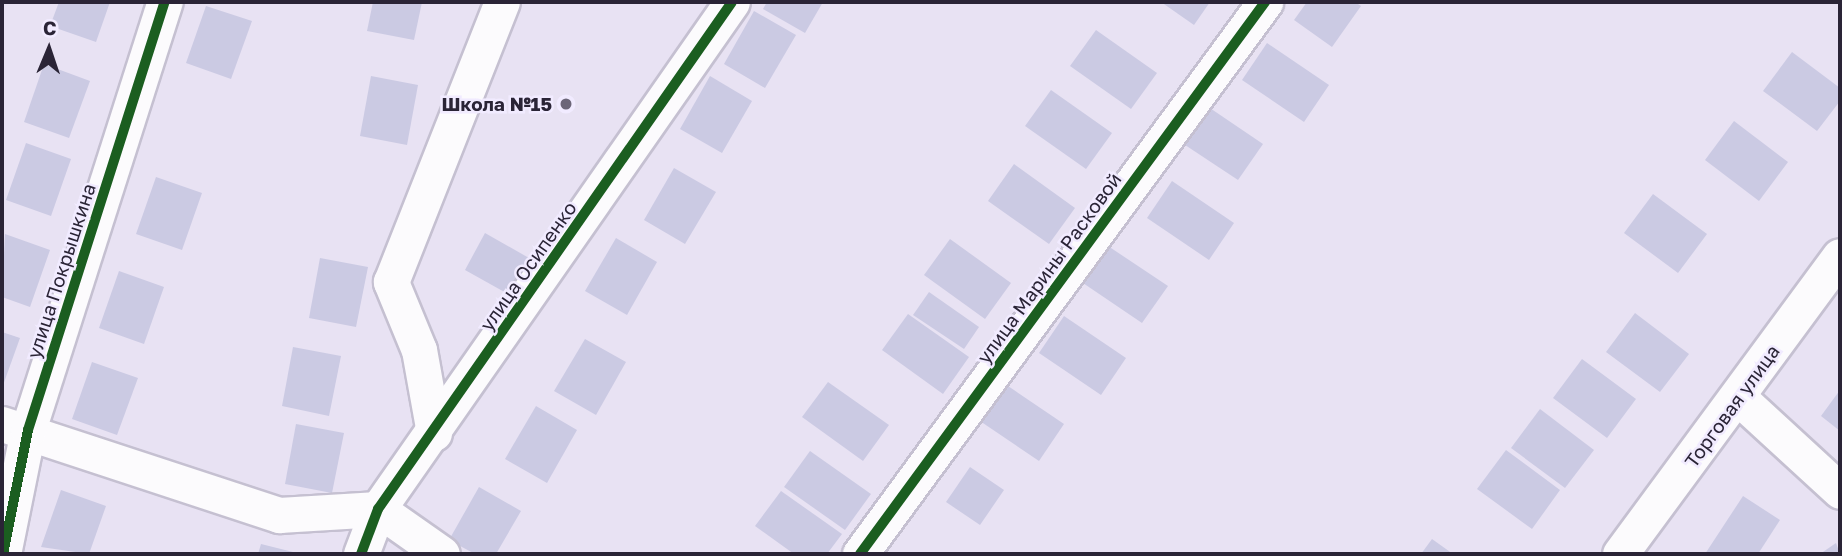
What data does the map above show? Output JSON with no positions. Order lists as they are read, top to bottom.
{
  "streets": {
    "street": [
      "улица Осипенко",
      "улица Марины Расковой",
      "улица Покрышкина",
      "Торговая улица"
    ]
  },
  "places": ["Школа №15"],
  "north": "top"
}
